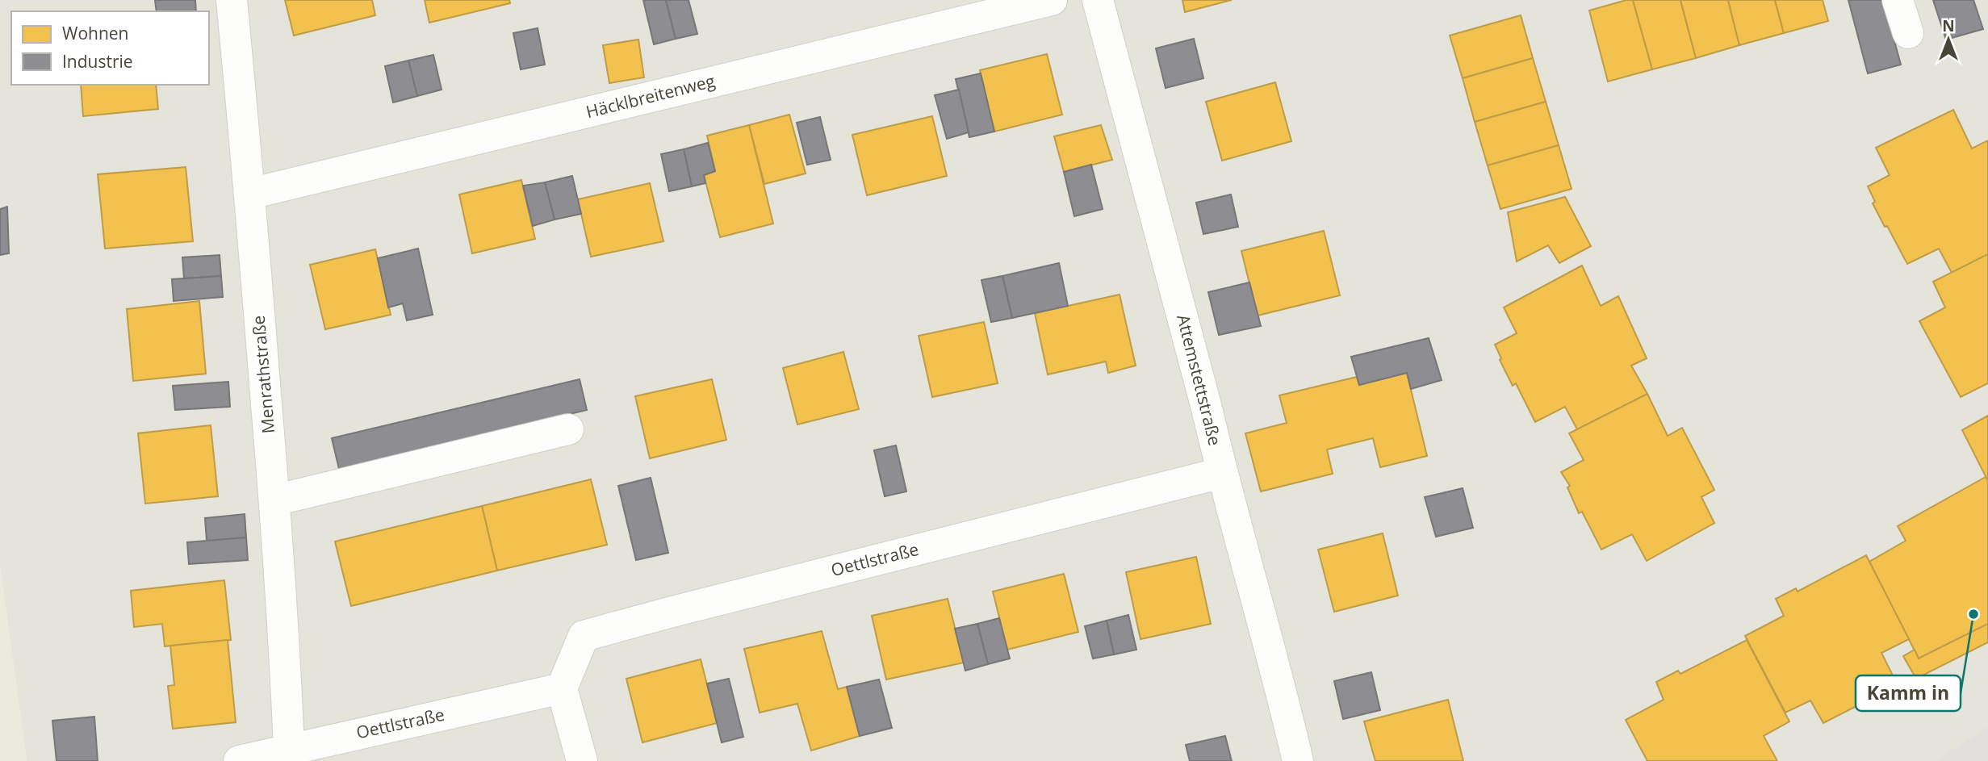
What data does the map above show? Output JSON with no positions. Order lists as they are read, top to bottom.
{
  "streets": {
    "street": [
      "Häcklbreitenweg",
      "Menrathstraße",
      "Attemstettstraße",
      "Oettlstraße"
    ]
  },
  "crossings": [
    ["Häcklbreitenweg", "Menrathstraße"],
    ["Menrathstraße", "Oettlstraße"],
    ["Attemstettstraße", "Oettlstraße"]
  ],
  "places": ["Kamm in"],
  "legend": ["Wohnen", "Industrie"],
  "north": "top"
}
